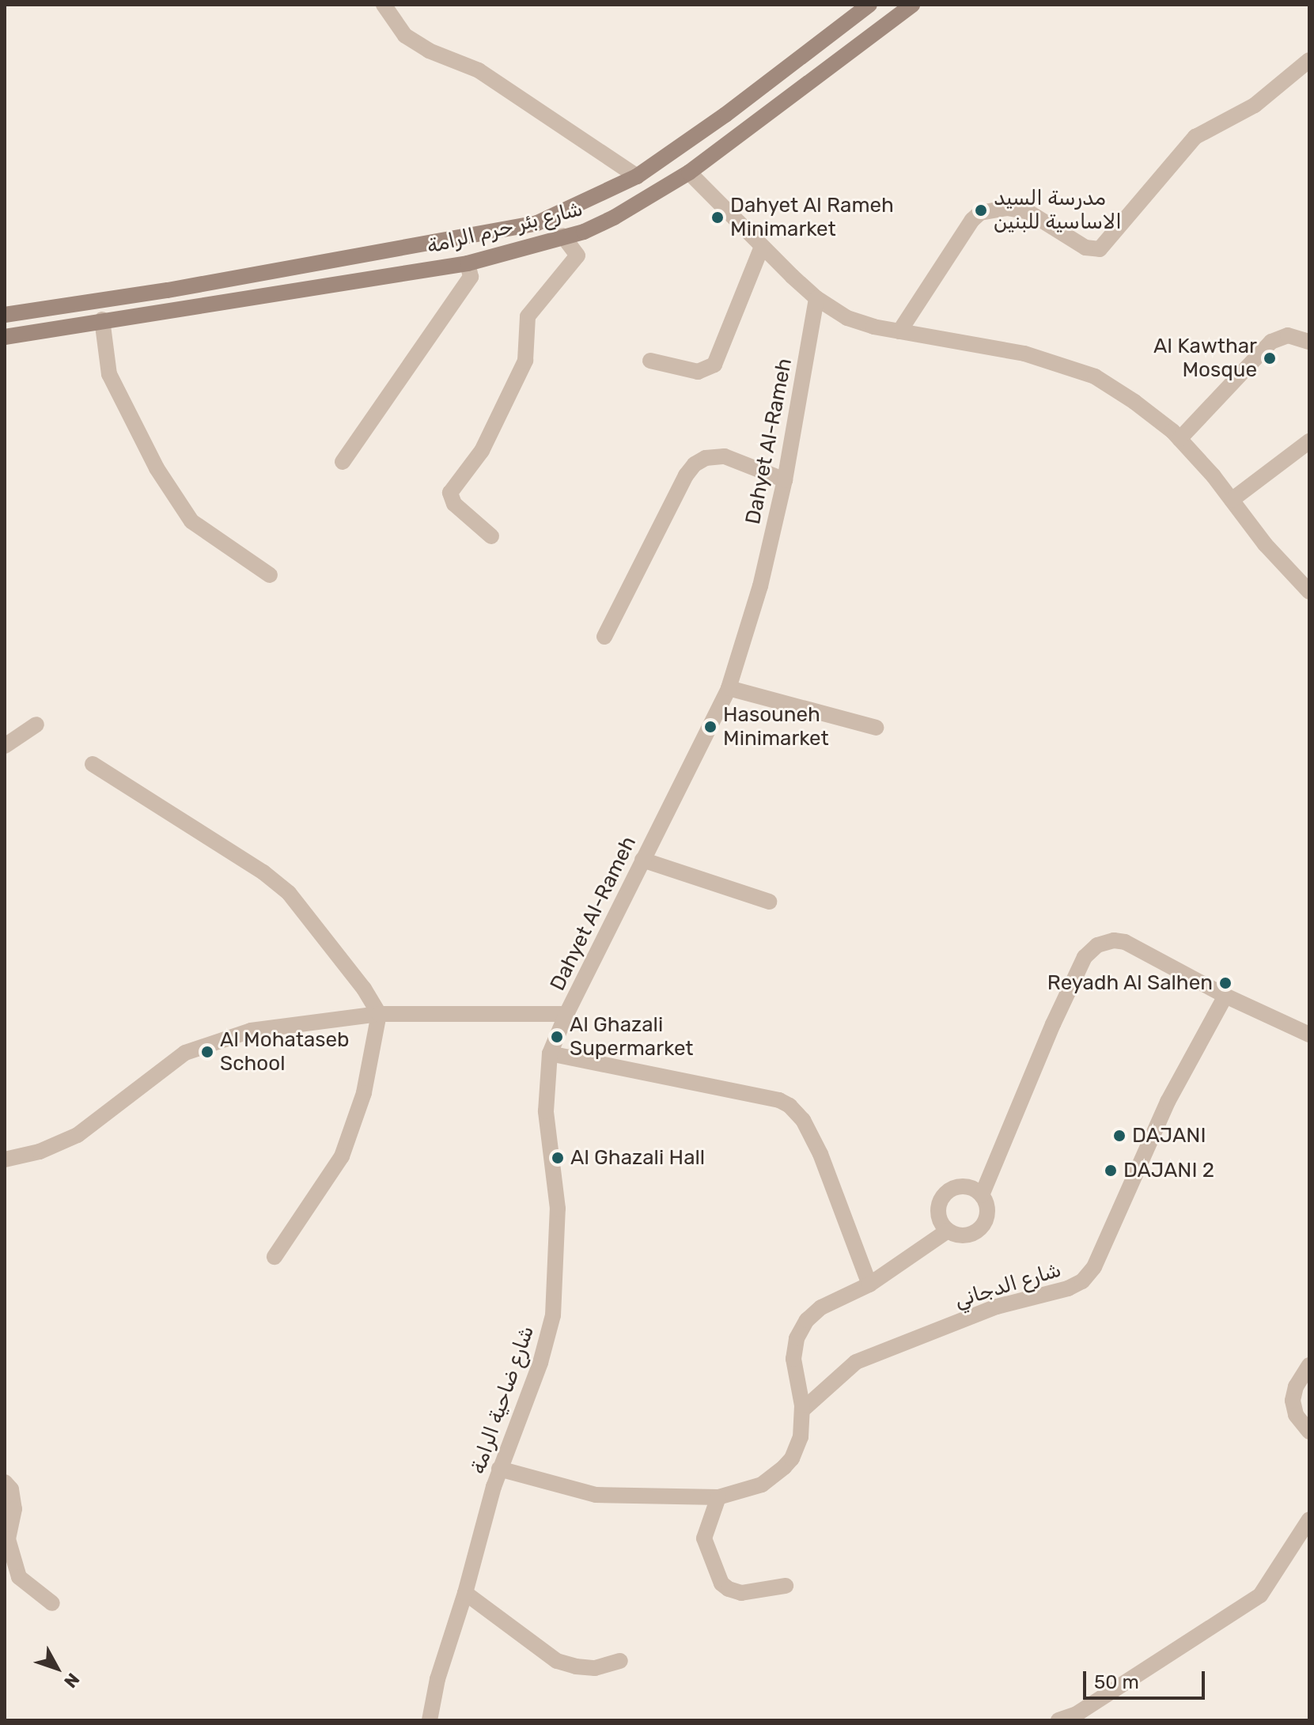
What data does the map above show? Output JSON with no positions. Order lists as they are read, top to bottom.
{
  "streets": {
    "main road": ["شارع بئر حرم الرامة"],
    "street": ["Dahyet Al-Rameh", "شارع الدجاني", "شارع ضاحية الرامة"]
  },
  "crossings": [
    ["Dahyet Al-Rameh", "شارع ضاحية الرامة"]
  ],
  "places": [
    "مدرسة السيد الاساسية للبنين",
    "Dahyet Al Rameh Minimarket",
    "Al Kawthar Mosque",
    "Hasouneh Minimarket",
    "Reyadh Al Salhen",
    "Al Ghazali Supermarket",
    "Al Mohataseb School",
    "DAJANI",
    "Al Ghazali Hall",
    "DAJANI 2"
  ],
  "scale_bar": "50 m",
  "north": "bottom right"
}
